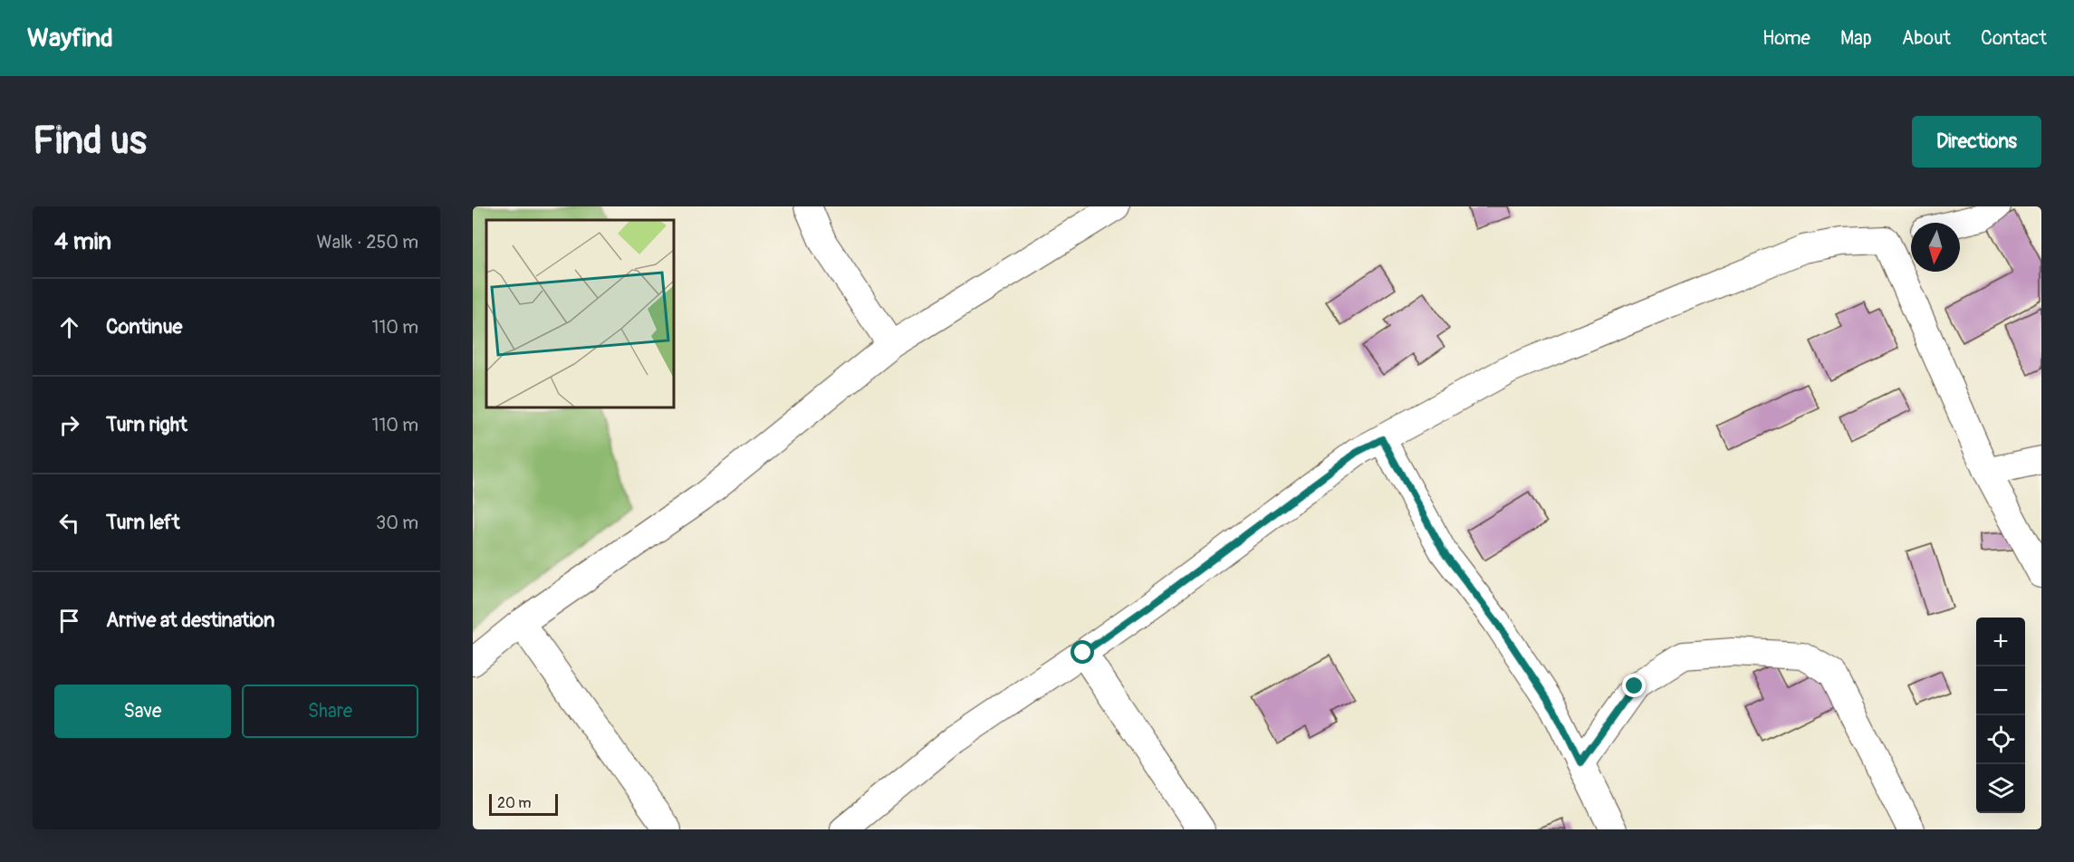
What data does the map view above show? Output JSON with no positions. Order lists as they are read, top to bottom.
{
  "scale_bar": "20 m",
  "north": "bottom",
  "page": {
    "header": "Wayfind",
    "nav": [
      "Home",
      "Map",
      "About",
      "Contact"
    ],
    "buttons": [
      "Directions",
      ["Save", "Share"]
    ],
    "title": "Find us",
    "heading": ["4 min", "Walk · 250 m"],
    "list": [
      ["Continue", "110 m"],
      ["Turn right", "110 m"],
      ["Turn left", "30 m"],
      "Arrive at destination"
    ],
    "map_buttons": ["+", "−"],
    "scale": "20 m"
  }
}
